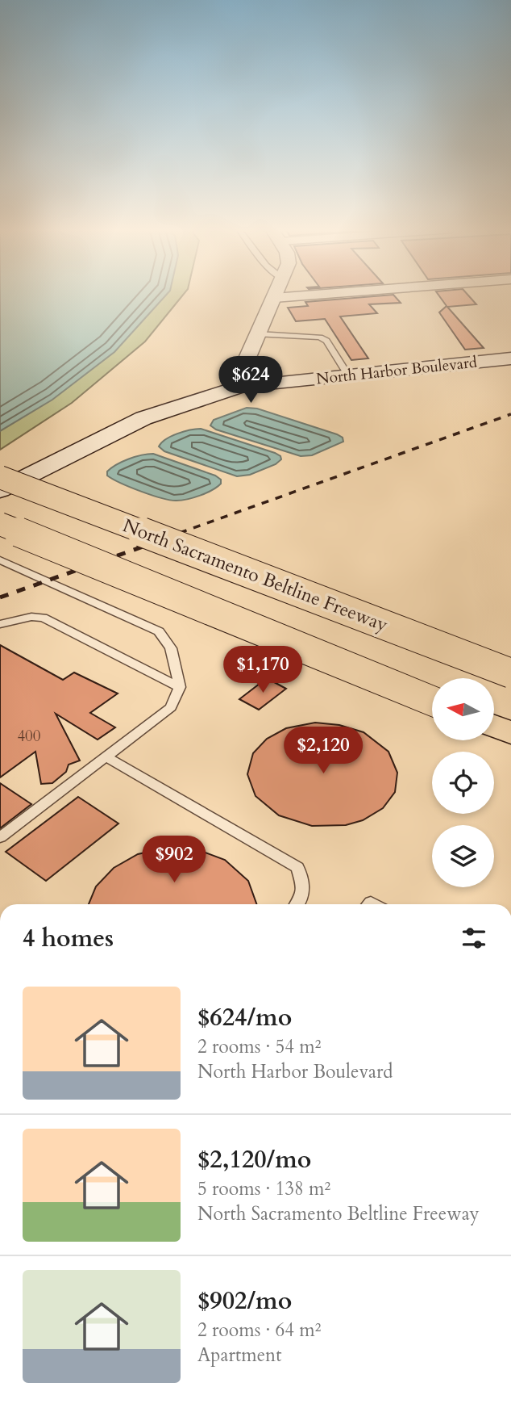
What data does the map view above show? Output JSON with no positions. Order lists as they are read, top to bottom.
{
  "streets": {
    "highway": ["North Sacramento Beltline Freeway"],
    "main road": ["North Harbor Boulevard"]
  },
  "house_numbers": ["400"],
  "north": "left",
  "page": {
    "price": [
      "$624",
      "$1,170",
      "$2,120",
      "$902"
    ],
    "heading": "4 homes",
    "list": [
      {
        "name": "$624/mo",
        "note": "2 rooms · 54 m² · North Harbor Boulevard"
      },
      {
        "name": "$2,120/mo",
        "note": "5 rooms · 138 m² · North Sacramento Beltline Freeway"
      },
      {
        "name": "$902/mo",
        "note": "2 rooms · 64 m² · Apartment"
      }
    ]
  }
}
